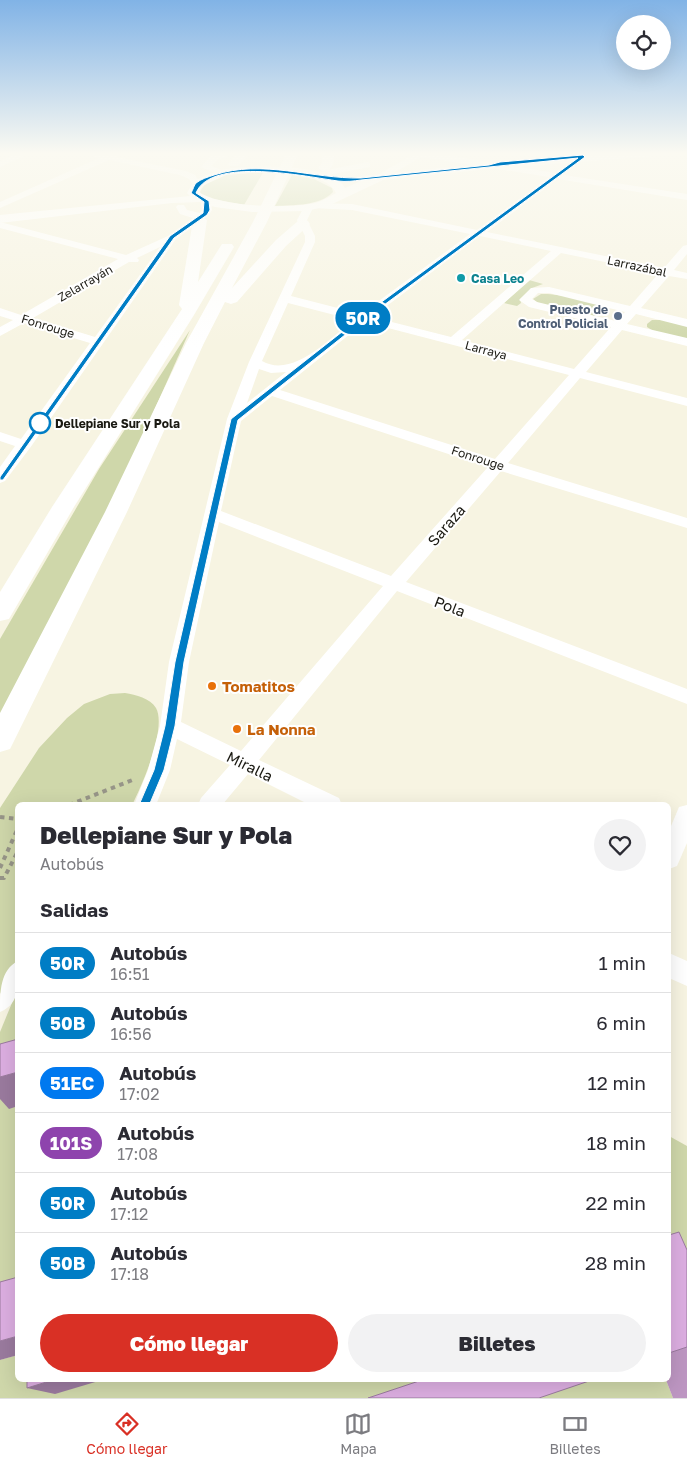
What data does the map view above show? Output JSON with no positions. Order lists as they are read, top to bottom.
{
  "streets": {
    "street": [
      "Larrazábal",
      "Zelarrayán",
      "Fonrouge",
      "Larraya",
      "Saraza",
      "Pola",
      "Miralla"
    ]
  },
  "crossings": [
    ["Larrazábal", "Saraza"],
    ["Zelarrayán", "Fonrouge"],
    ["Fonrouge", "Saraza"],
    ["Larraya", "Saraza"],
    ["Saraza", "Pola"],
    ["Saraza", "Miralla"]
  ],
  "places": [
    "Casa Leo",
    "Puesto de Control Policial",
    "Dellepiane Sur y Pola",
    "Tomatitos",
    "La Nonna"
  ],
  "lines": ["bus line 50R"],
  "page": {
    "on_map": "50R",
    "heading": [
      ["Dellepiane Sur y Pola", "Autobús"],
      "Salidas"
    ],
    "list": [
      {
        "mark": "50R",
        "name": "Autobús",
        "note": "16:51",
        "value": "1 min"
      },
      {
        "mark": "50B",
        "name": "Autobús",
        "note": "16:56",
        "value": "6 min"
      },
      {
        "mark": "51EC",
        "name": "Autobús",
        "note": "17:02",
        "value": "12 min"
      },
      {
        "mark": "101S",
        "name": "Autobús",
        "note": "17:08",
        "value": "18 min"
      },
      {
        "mark": "50R",
        "name": "Autobús",
        "note": "17:12",
        "value": "22 min"
      },
      {
        "mark": "50B",
        "name": "Autobús",
        "note": "17:18",
        "value": "28 min"
      }
    ],
    "buttons": ["Cómo llegar", "Billetes"],
    "tabs": ["Cómo llegar", "Mapa", "Billetes"]
  }
}
